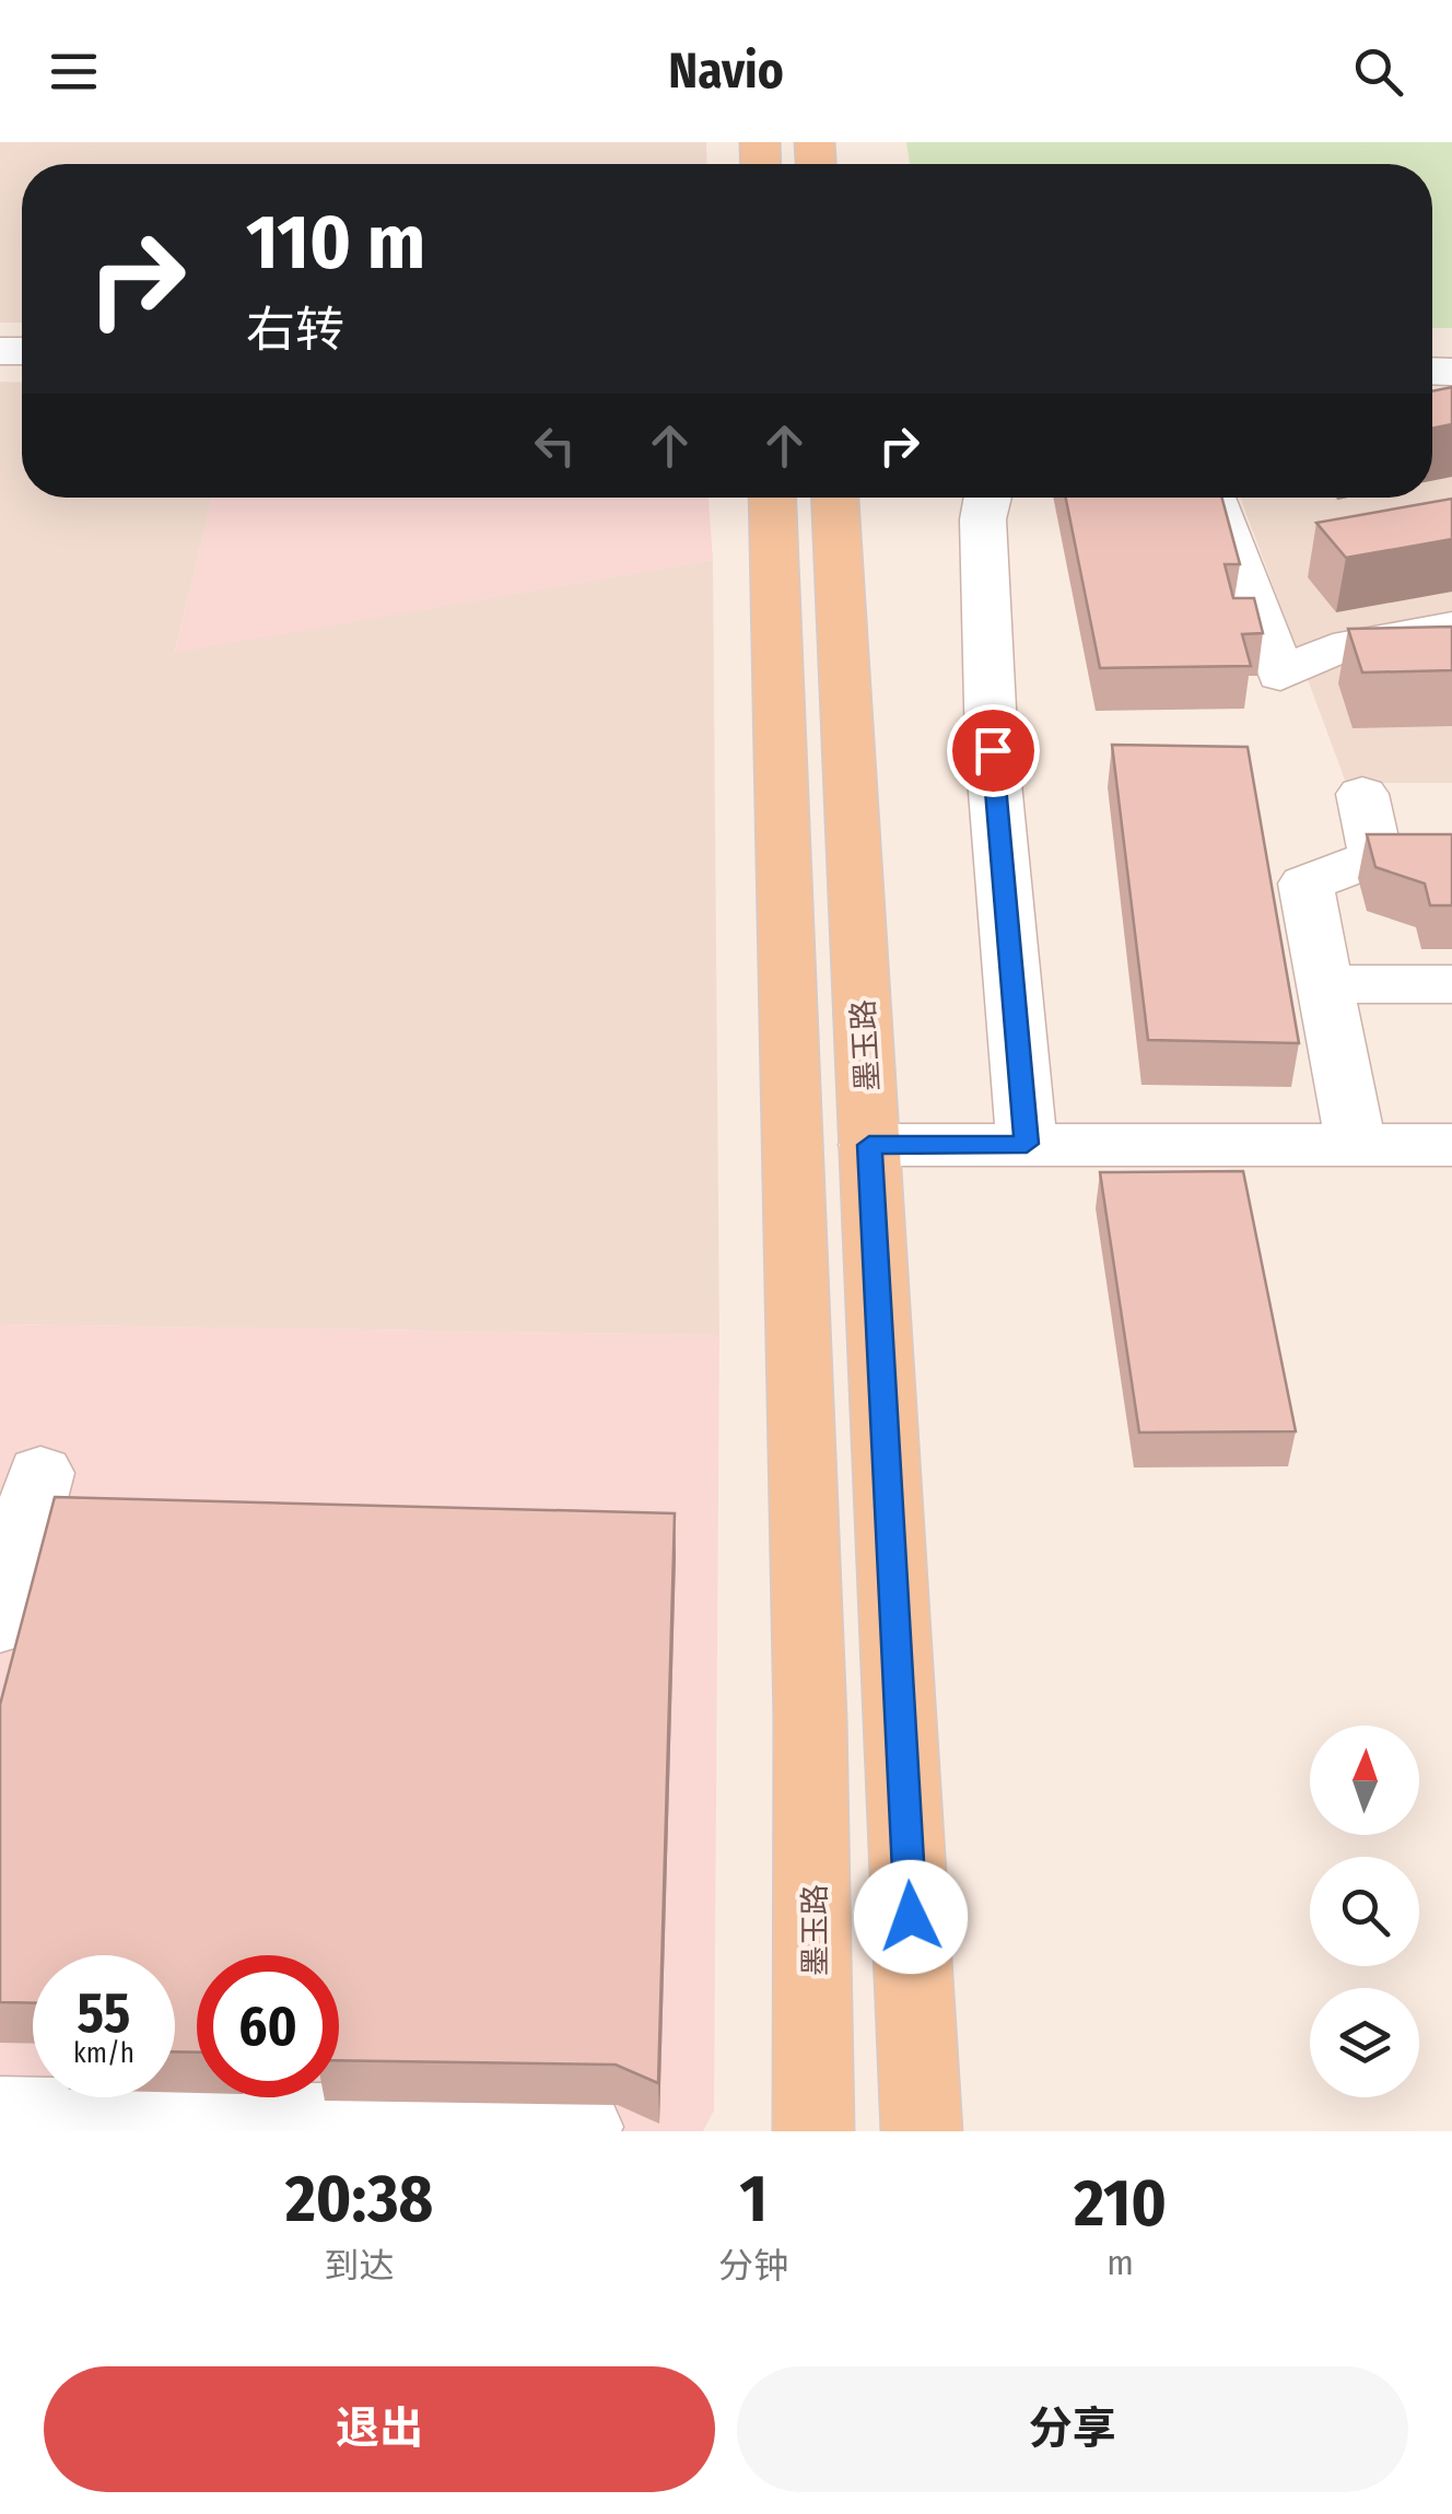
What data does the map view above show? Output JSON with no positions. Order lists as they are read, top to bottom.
{
  "streets": {
    "main road": ["墨玉路"]
  },
  "north": "top",
  "page": {
    "header": "Navio",
    "turn": ["110 m", "右转"],
    "speed": "55 km/h",
    "limit": "60",
    "eta": [
      "20:38",
      "到达",
      "1",
      "分钟",
      "210",
      "m"
    ],
    "buttons": ["退出", "分享"]
  }
}
